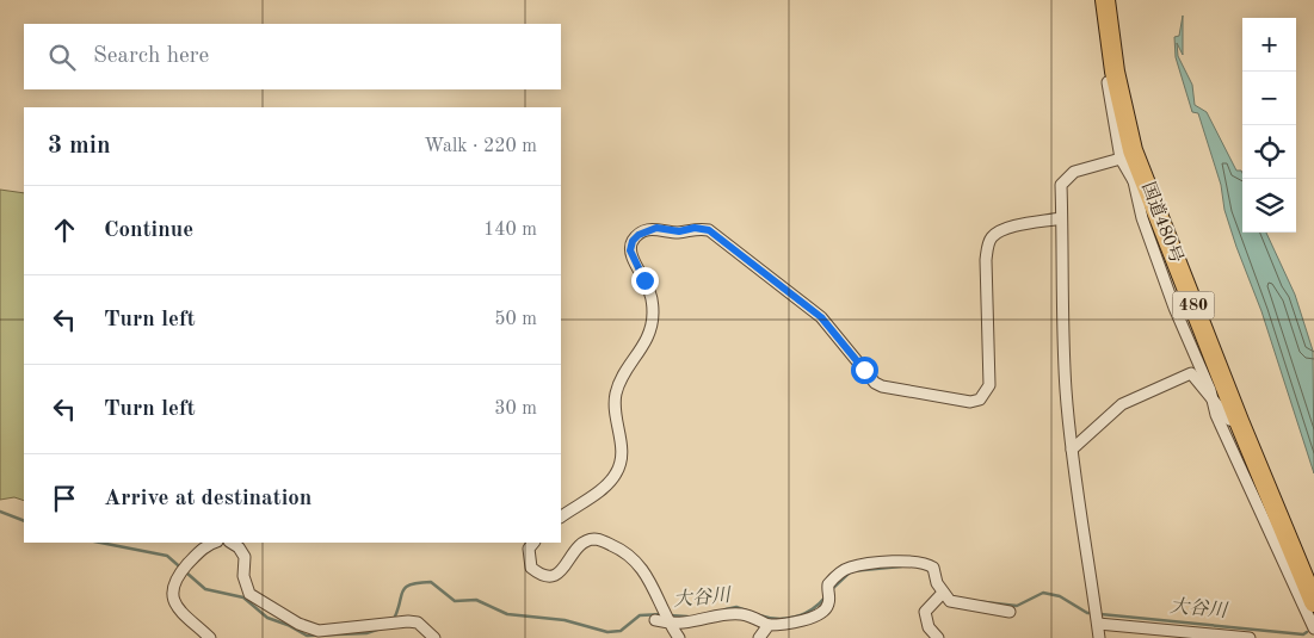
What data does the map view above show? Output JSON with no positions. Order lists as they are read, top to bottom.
{
  "streets": {
    "highway": ["国道480号", "480"]
  },
  "water": ["大谷川"],
  "page": {
    "map_buttons": ["+", "−"],
    "search": "Search here",
    "heading": ["3 min", "Walk · 220 m"],
    "list": [
      ["Continue", "140 m"],
      ["Turn left", "50 m"],
      ["Turn left", "30 m"],
      "Arrive at destination"
    ]
  }
}
